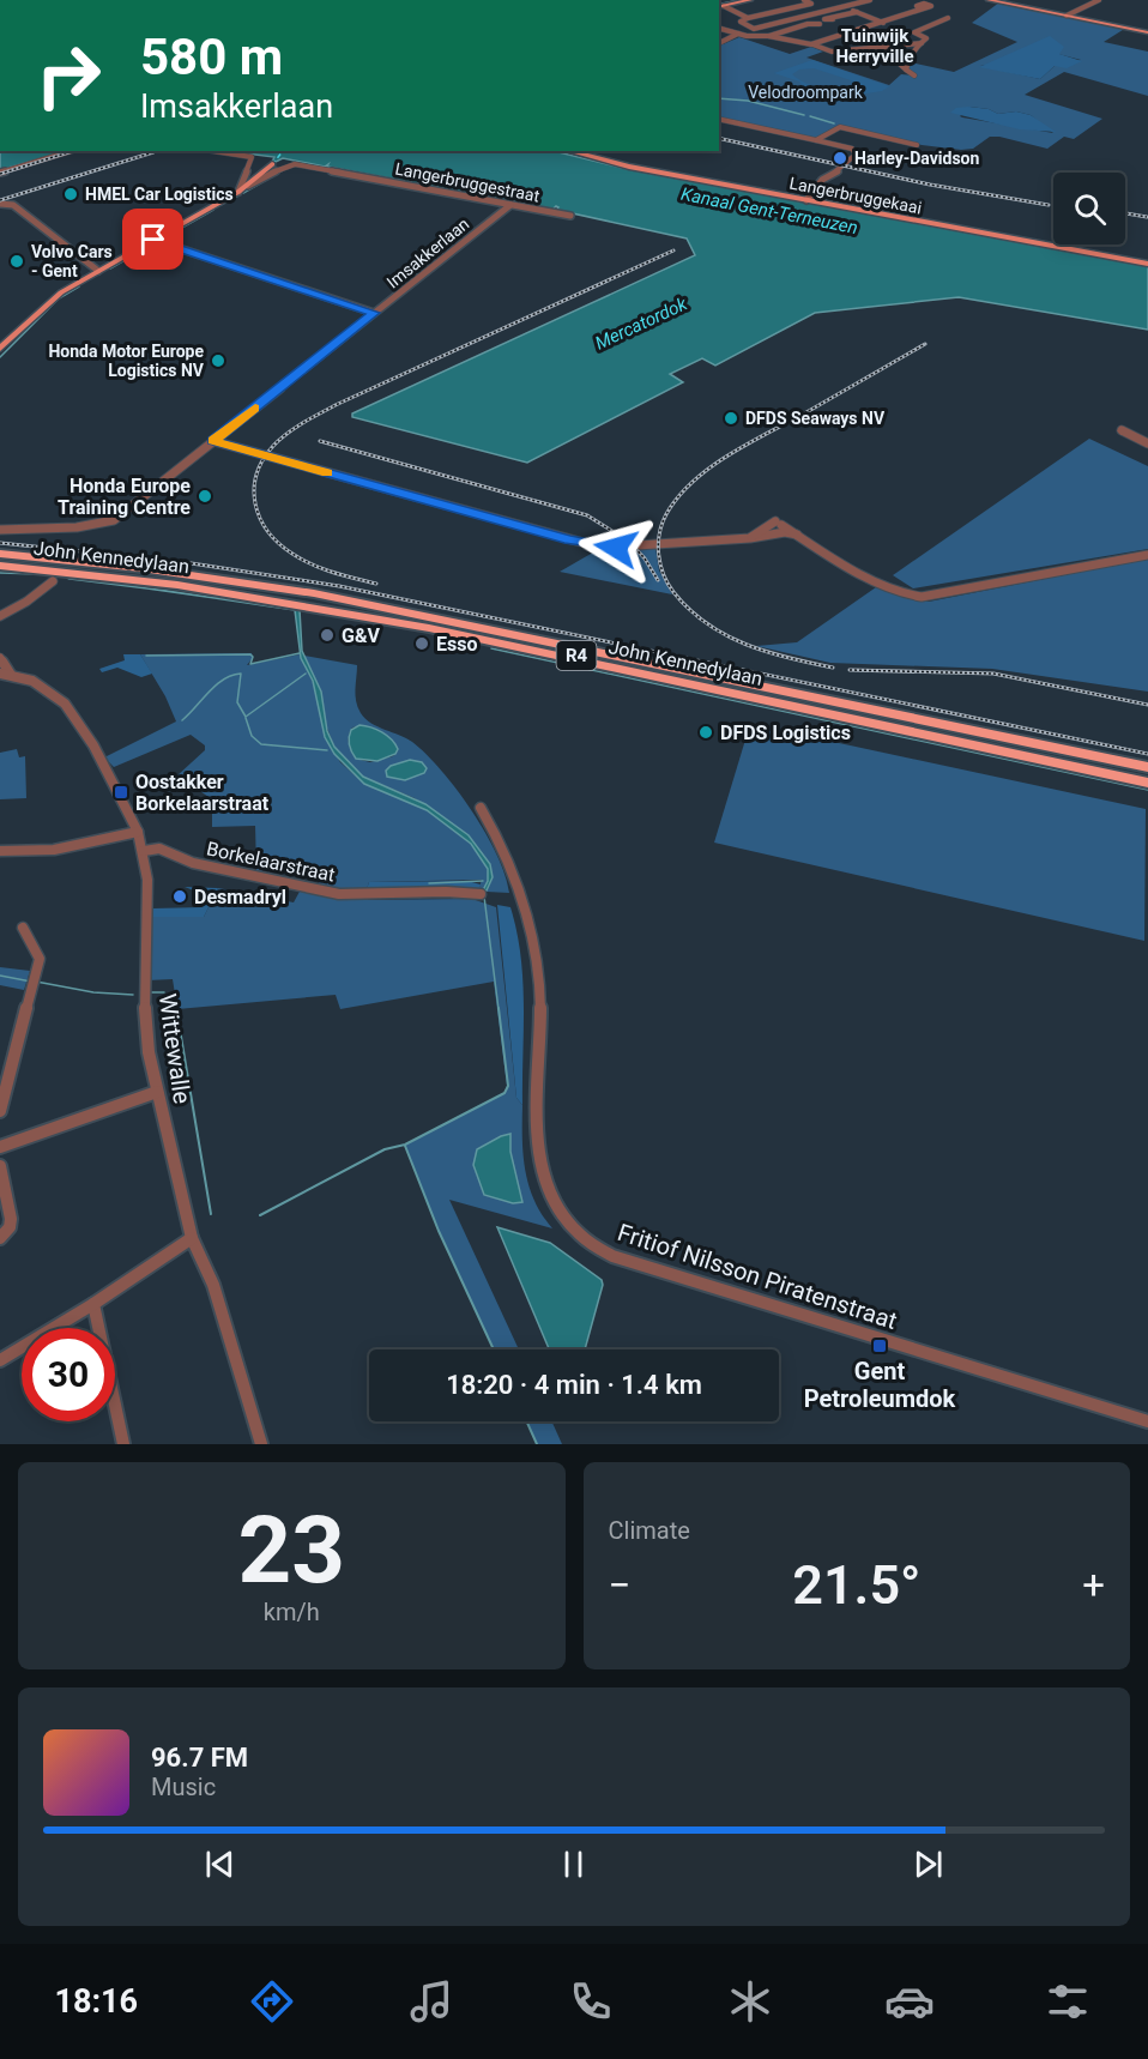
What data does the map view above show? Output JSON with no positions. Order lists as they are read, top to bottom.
{
  "streets": {
    "highway": ["John Kennedylaan", "R4"],
    "main road": ["Langerbruggestraat", "Langerbruggekaai"],
    "street": [
      "Imsakkerlaan",
      "Borkelaarstraat",
      "Wittewalle",
      "Fritiof Nilsson Piratenstraat"
    ]
  },
  "crossings": [
    ["Langerbruggestraat", "Imsakkerlaan"],
    ["Borkelaarstraat", "Wittewalle"]
  ],
  "districts": ["Tuinwijk Herryville"],
  "water": ["Kanaal Gent-Terneuzen", "Mercatordok"],
  "parks": ["Velodroompark"],
  "places": {
    "other": [
      "Harley-Davidson",
      "HMEL Car Logistics",
      "Volvo Cars - Gent",
      "Honda Motor Europe Logistics NV",
      "DFDS Seaways NV",
      "Honda Europe Training Centre",
      "G&V",
      "Esso",
      "DFDS Logistics",
      "Desmadryl"
    ],
    "transit": ["Oostakker Borkelaarstraat", "Gent Petroleumdok"]
  },
  "page": {
    "turn": ["580 m", "Imsakkerlaan"],
    "limit": "30",
    "trip": "18:20 · 4 min · 1.4 km",
    "tile": [
      ["23", "km/h"],
      "Climate"
    ],
    "heat": ["−", "21.5°", "+"],
    "song": ["96.7 FM", "Music"],
    "tabs": "18:16"
  }
}
